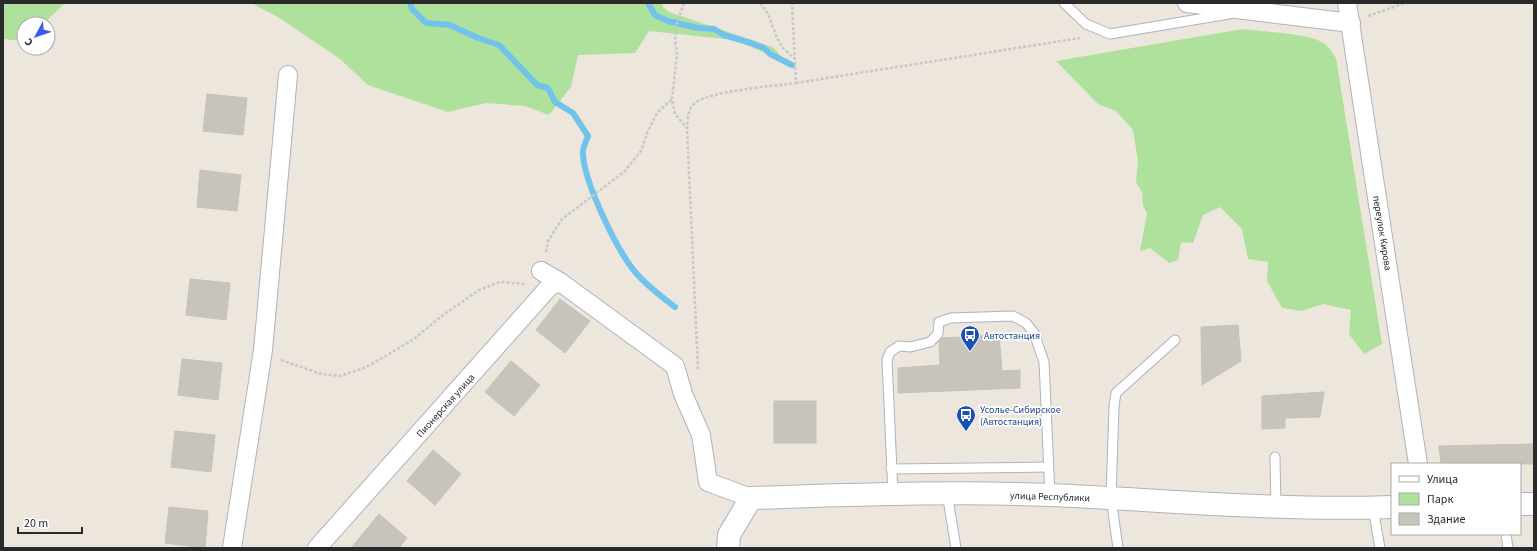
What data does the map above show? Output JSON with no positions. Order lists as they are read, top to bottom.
{
  "streets": {
    "street": ["переулок Кирова", "Пионерская улица", "улица Республики"]
  },
  "places": {
    "bus stop": ["Автостанция", "Усолье-Сибирское (Автостанция)"]
  },
  "legend": ["Улица", "Парк", "Здание"],
  "scale_bar": "20 m",
  "north": "bottom left"
}
